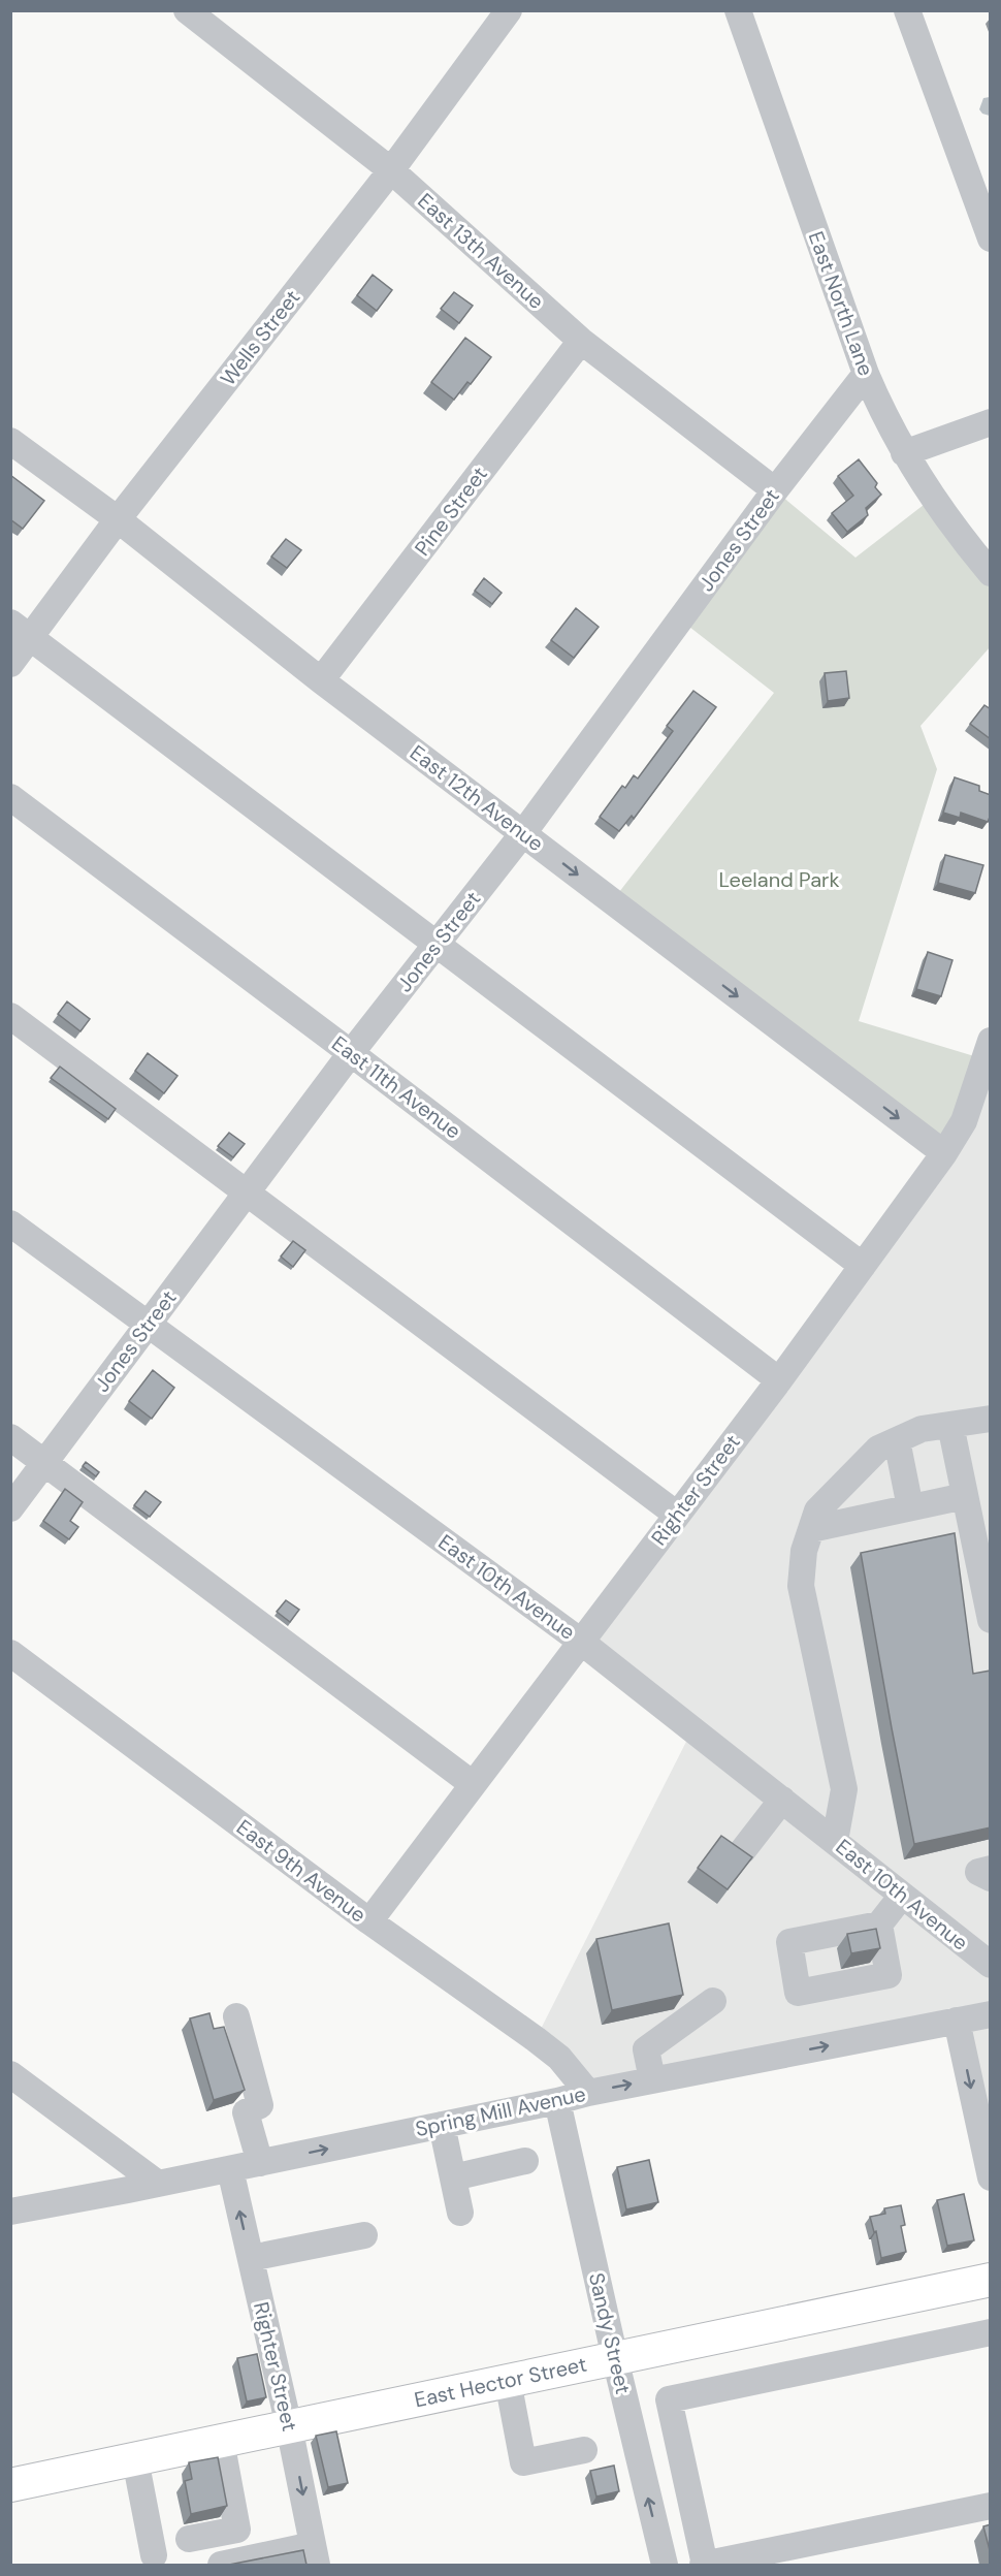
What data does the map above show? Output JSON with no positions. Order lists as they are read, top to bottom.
{
  "streets": {
    "main road": ["East Hector Street"],
    "street": [
      "East 13th Avenue",
      "East North Lane",
      "Wells Street",
      "Pine Street",
      "Jones Street",
      "East 12th Avenue",
      "East 11th Avenue",
      "Righter Street",
      "East 10th Avenue",
      "East 9th Avenue",
      "Spring Mill Avenue",
      "Sandy Street"
    ]
  },
  "crossings": [
    ["East 13th Avenue", "Wells Street"],
    ["East 13th Avenue", "Pine Street"],
    ["East 13th Avenue", "Jones Street"],
    ["East North Lane", "Jones Street"],
    ["Wells Street", "East 12th Avenue"],
    ["Pine Street", "East 12th Avenue"],
    ["Jones Street", "East 12th Avenue"],
    ["Jones Street", "East 11th Avenue"],
    ["Jones Street", "East 10th Avenue"],
    ["East 12th Avenue", "Righter Street"],
    ["East 11th Avenue", "Righter Street"],
    ["Righter Street", "East 10th Avenue"],
    ["Righter Street", "East 9th Avenue"],
    ["Righter Street", "Spring Mill Avenue"],
    ["Righter Street", "East Hector Street"],
    ["East 9th Avenue", "Spring Mill Avenue"],
    ["Spring Mill Avenue", "Sandy Street"],
    ["Sandy Street", "East Hector Street"]
  ],
  "one_way": ["Spring Mill Avenue", "Sandy Street"],
  "parks": ["Leeland Park"]
}
